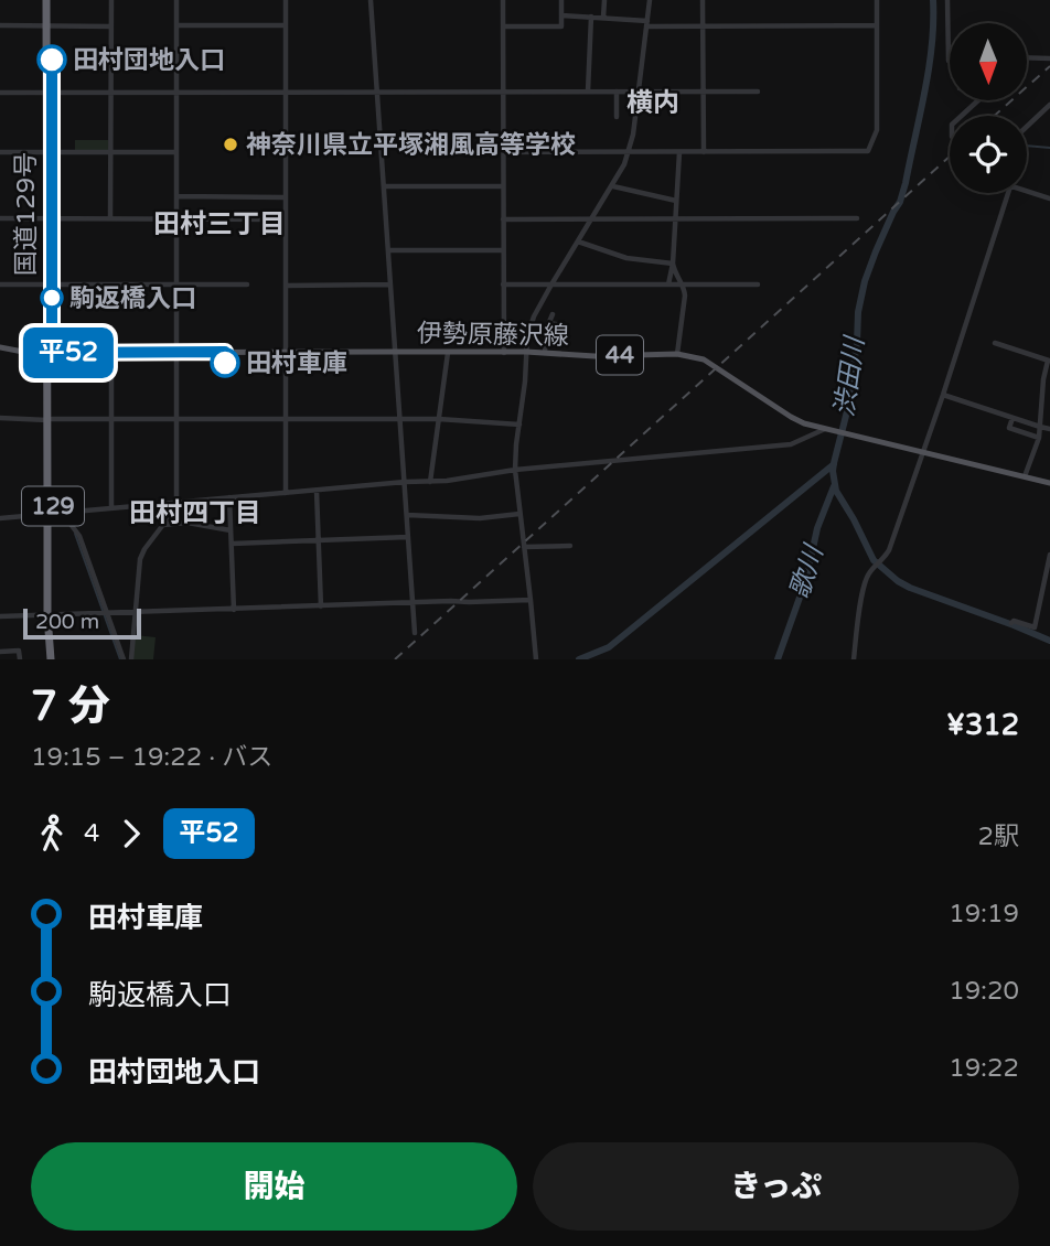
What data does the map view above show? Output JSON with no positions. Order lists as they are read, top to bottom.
{
  "streets": {
    "highway": ["国道129号", "129"],
    "main road": ["伊勢原藤沢線", "44"]
  },
  "crossings": [
    ["国道129号", "伊勢原藤沢線"]
  ],
  "districts": ["横内", "田村三丁目", "田村四丁目"],
  "water": ["渋田川", "歌川"],
  "places": [
    "田村団地入口",
    "神奈川県立平塚湘風高等学校",
    "駒返橋入口",
    "田村車庫"
  ],
  "lines": ["bus line 平52"],
  "scale_bar": "200 m",
  "north": "bottom",
  "page": {
    "on_map": "平52",
    "scale": "200 m",
    "heading": ["7 分", "19:15 – 19:22 · バス", "¥312"],
    "legs": ["4", "平52", "2駅"],
    "list": [
      {
        "name": "田村車庫",
        "value": "19:19"
      },
      {
        "name": "駒返橋入口",
        "value": "19:20"
      },
      {
        "name": "田村団地入口",
        "value": "19:22"
      }
    ],
    "buttons": ["開始", "きっぷ"]
  }
}
